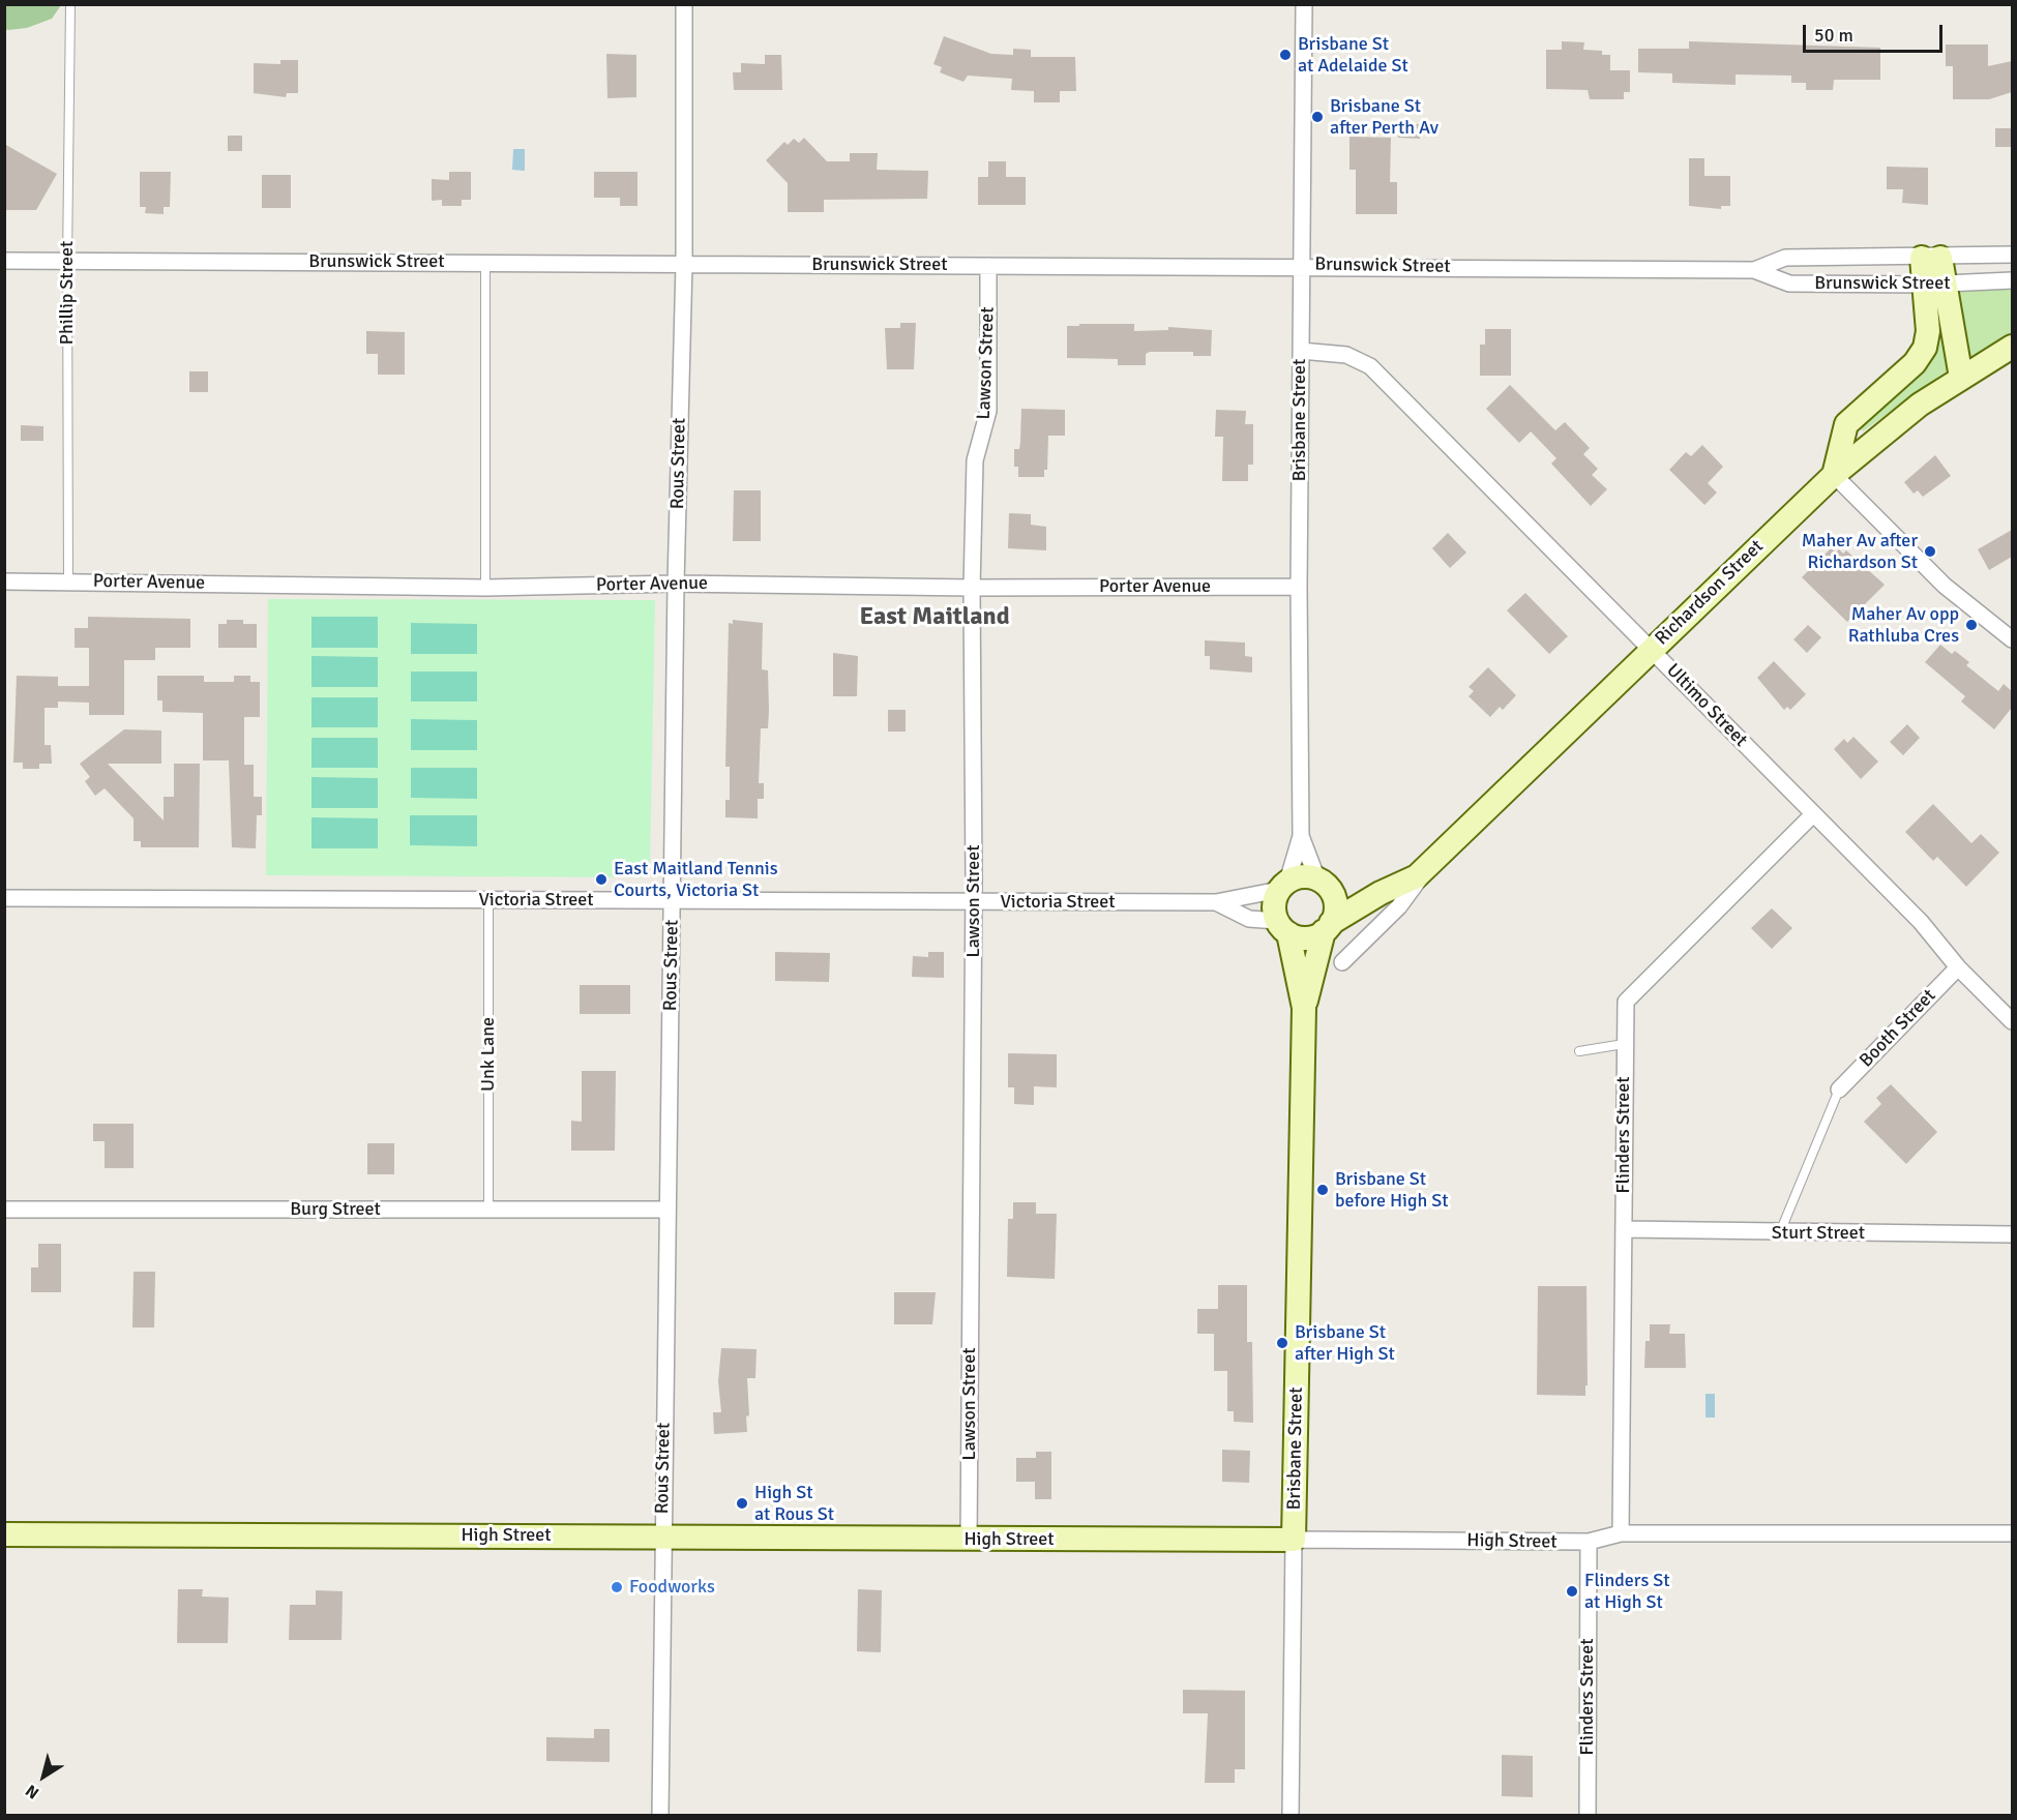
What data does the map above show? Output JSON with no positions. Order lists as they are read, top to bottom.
{
  "streets": {
    "main road": ["Brisbane Street", "Richardson Street", "High Street"],
    "street": [
      "Brunswick Street",
      "Lawson Street",
      "Rous Street",
      "Porter Avenue",
      "Ultimo Street",
      "Victoria Street",
      "Booth Street",
      "Flinders Street",
      "Burg Street",
      "Sturt Street"
    ],
    "lane": ["Phillip Street", "Unk Lane"]
  },
  "crossings": [
    ["Brunswick Street", "Phillip Street"],
    ["Brunswick Street", "Lawson Street"],
    ["Brunswick Street", "Brisbane Street"],
    ["Brunswick Street", "Rous Street"],
    ["Phillip Street", "Porter Avenue"],
    ["Lawson Street", "Porter Avenue"],
    ["Lawson Street", "Victoria Street"],
    ["Lawson Street", "High Street"],
    ["Brisbane Street", "Porter Avenue"],
    ["Brisbane Street", "Richardson Street"],
    ["Brisbane Street", "Ultimo Street"],
    ["Brisbane Street", "Victoria Street"],
    ["Brisbane Street", "High Street"],
    ["Rous Street", "Porter Avenue"],
    ["Rous Street", "Victoria Street"],
    ["Rous Street", "Burg Street"],
    ["Rous Street", "High Street"],
    ["Richardson Street", "Ultimo Street"],
    ["Richardson Street", "Victoria Street"],
    ["Ultimo Street", "Booth Street"],
    ["Ultimo Street", "Flinders Street"],
    ["Victoria Street", "Unk Lane"],
    ["Unk Lane", "Burg Street"],
    ["Flinders Street", "Sturt Street"],
    ["Flinders Street", "High Street"]
  ],
  "districts": ["East Maitland"],
  "places": [
    "Brisbane St at Adelaide St",
    "Brisbane St after Perth Av",
    "Maher Av after Richardson St",
    "Maher Av opp Rathluba Cres",
    "East Maitland Tennis Courts, Victoria St",
    "Brisbane St before High St",
    "Brisbane St after High St",
    "High St at Rous St",
    "Foodworks",
    "Flinders St at High St"
  ],
  "scale_bar": "50 m",
  "north": "bottom left"
}
